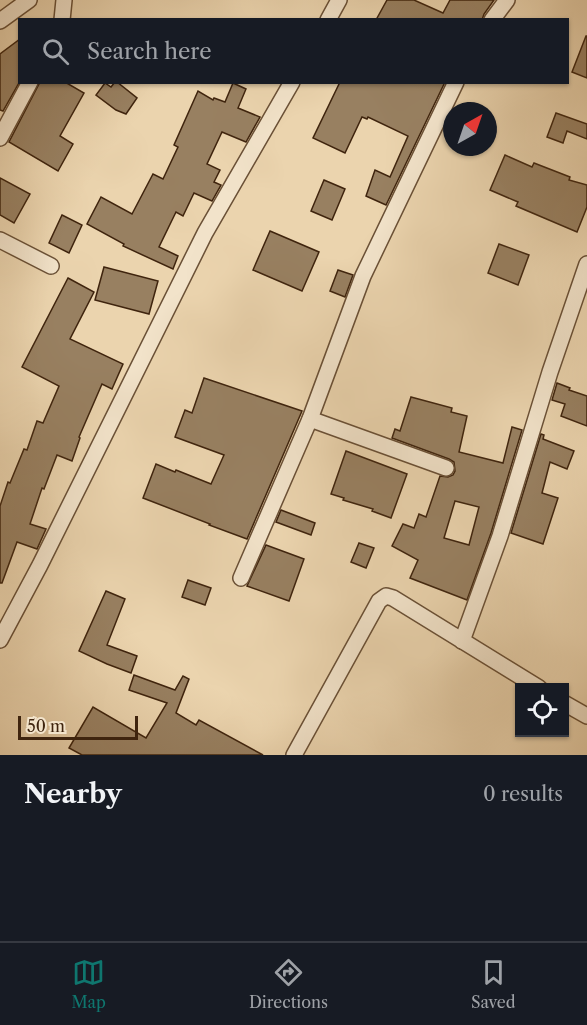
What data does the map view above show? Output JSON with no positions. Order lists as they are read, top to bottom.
{
  "scale_bar": "50 m",
  "north": "top right",
  "page": {
    "search": "Search here",
    "scale": "50 m",
    "heading": ["Nearby", "0 results"],
    "nav": ["Map", "Directions", "Saved"]
  }
}
